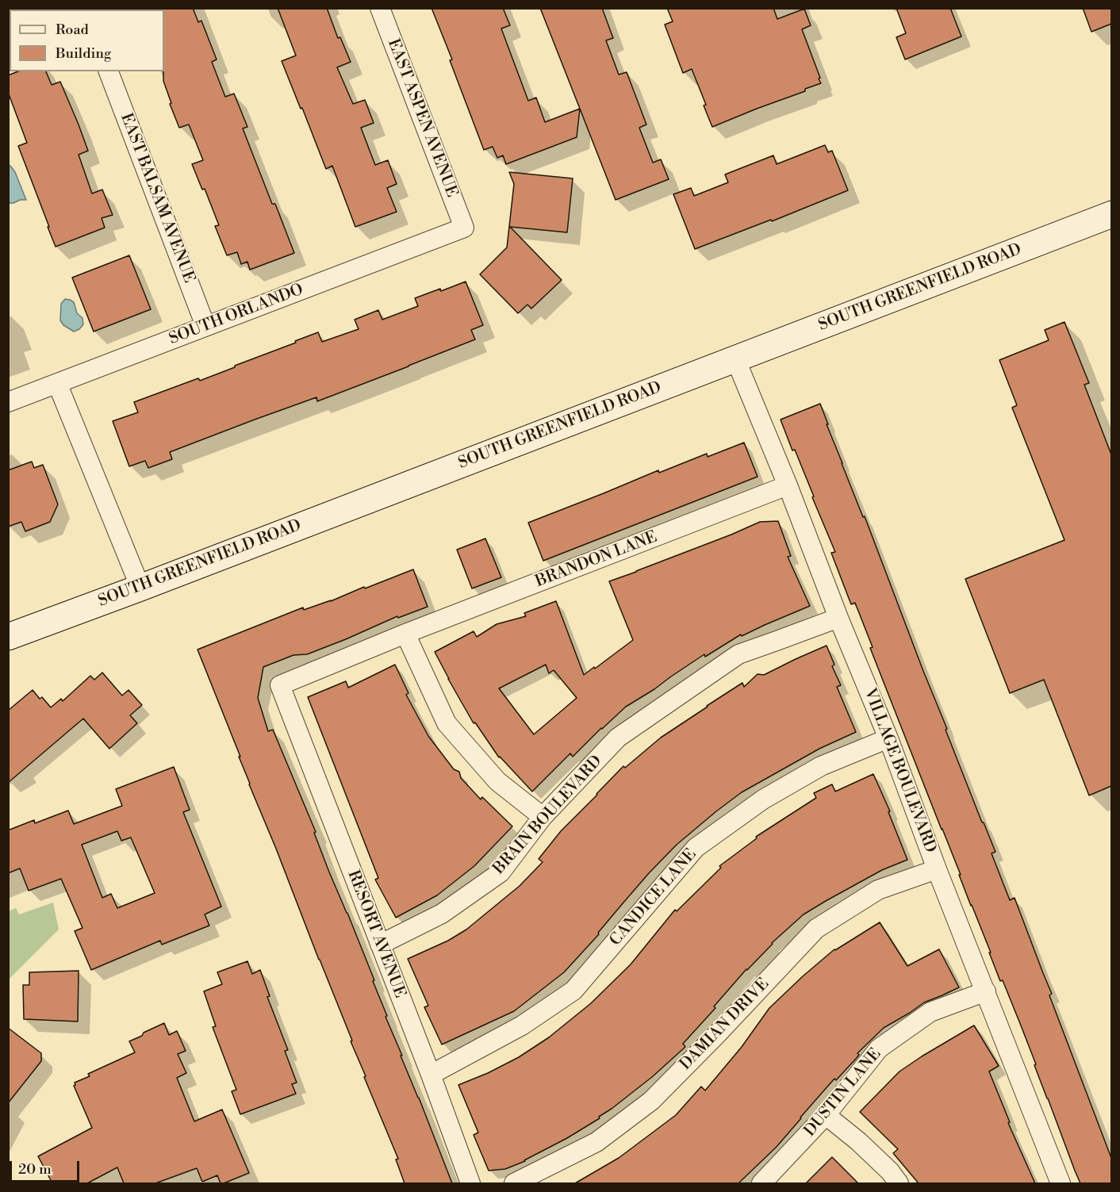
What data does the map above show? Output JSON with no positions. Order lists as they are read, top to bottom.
{
  "streets": {
    "main road": ["SOUTH GREENFIELD ROAD"],
    "street": [
      "EAST ASPEN AVENUE",
      "EAST BALSAM AVENUE",
      "SOUTH ORLANDO",
      "BRANDON LANE",
      "VILLAGE BOULEVARD",
      "BRAIN BOULEVARD",
      "CANDICE LANE",
      "RESORT AVENUE",
      "DAMIAN DRIVE",
      "DUSTIN LANE"
    ]
  },
  "crossings": [
    ["EAST ASPEN AVENUE", "SOUTH ORLANDO"],
    ["EAST BALSAM AVENUE", "SOUTH ORLANDO"],
    ["SOUTH GREENFIELD ROAD", "VILLAGE BOULEVARD"],
    ["BRANDON LANE", "VILLAGE BOULEVARD"],
    ["BRANDON LANE", "RESORT AVENUE"],
    ["VILLAGE BOULEVARD", "BRAIN BOULEVARD"],
    ["VILLAGE BOULEVARD", "CANDICE LANE"],
    ["VILLAGE BOULEVARD", "DAMIAN DRIVE"],
    ["VILLAGE BOULEVARD", "DUSTIN LANE"],
    ["BRAIN BOULEVARD", "RESORT AVENUE"],
    ["CANDICE LANE", "RESORT AVENUE"]
  ],
  "legend": ["Road", "Building"],
  "scale_bar": "20 m"
}
